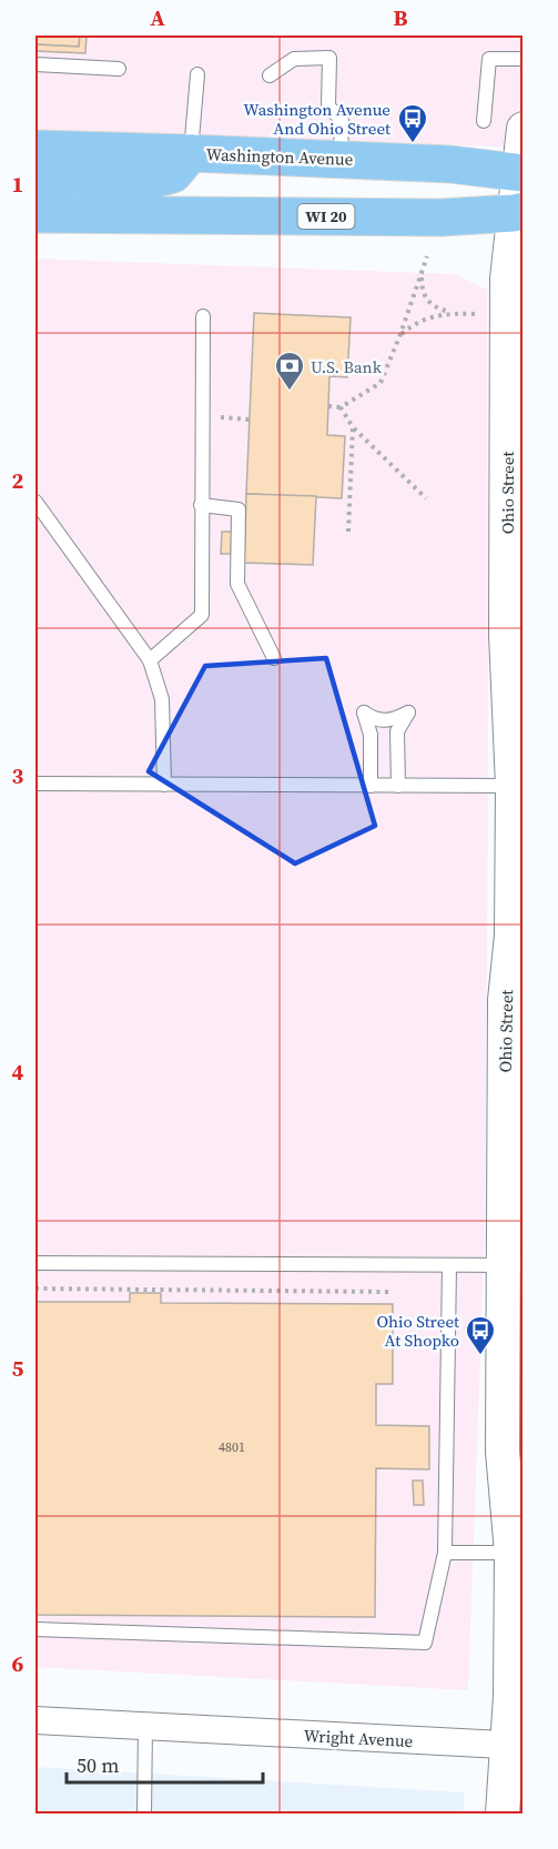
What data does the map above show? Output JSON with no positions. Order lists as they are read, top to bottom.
{
  "streets": {
    "main road": ["Washington Avenue", "WI 20"],
    "street": ["Ohio Street", "Wright Avenue"]
  },
  "crossings": [
    ["Washington Avenue", "Ohio Street"],
    ["WI 20", "Ohio Street"],
    ["Ohio Street", "Wright Avenue"]
  ],
  "places": {
    "bus stop": ["Washington Avenue And Ohio Street", "Ohio Street At Shopko"],
    "bank": ["U.S. Bank"]
  },
  "house_numbers": ["4801"],
  "scale_bar": "50 m",
  "grid": {
    "columns": ["A", "B"],
    "rows": [
      "1",
      "2",
      "3",
      "4",
      "5",
      "6"
    ]
  }
}
